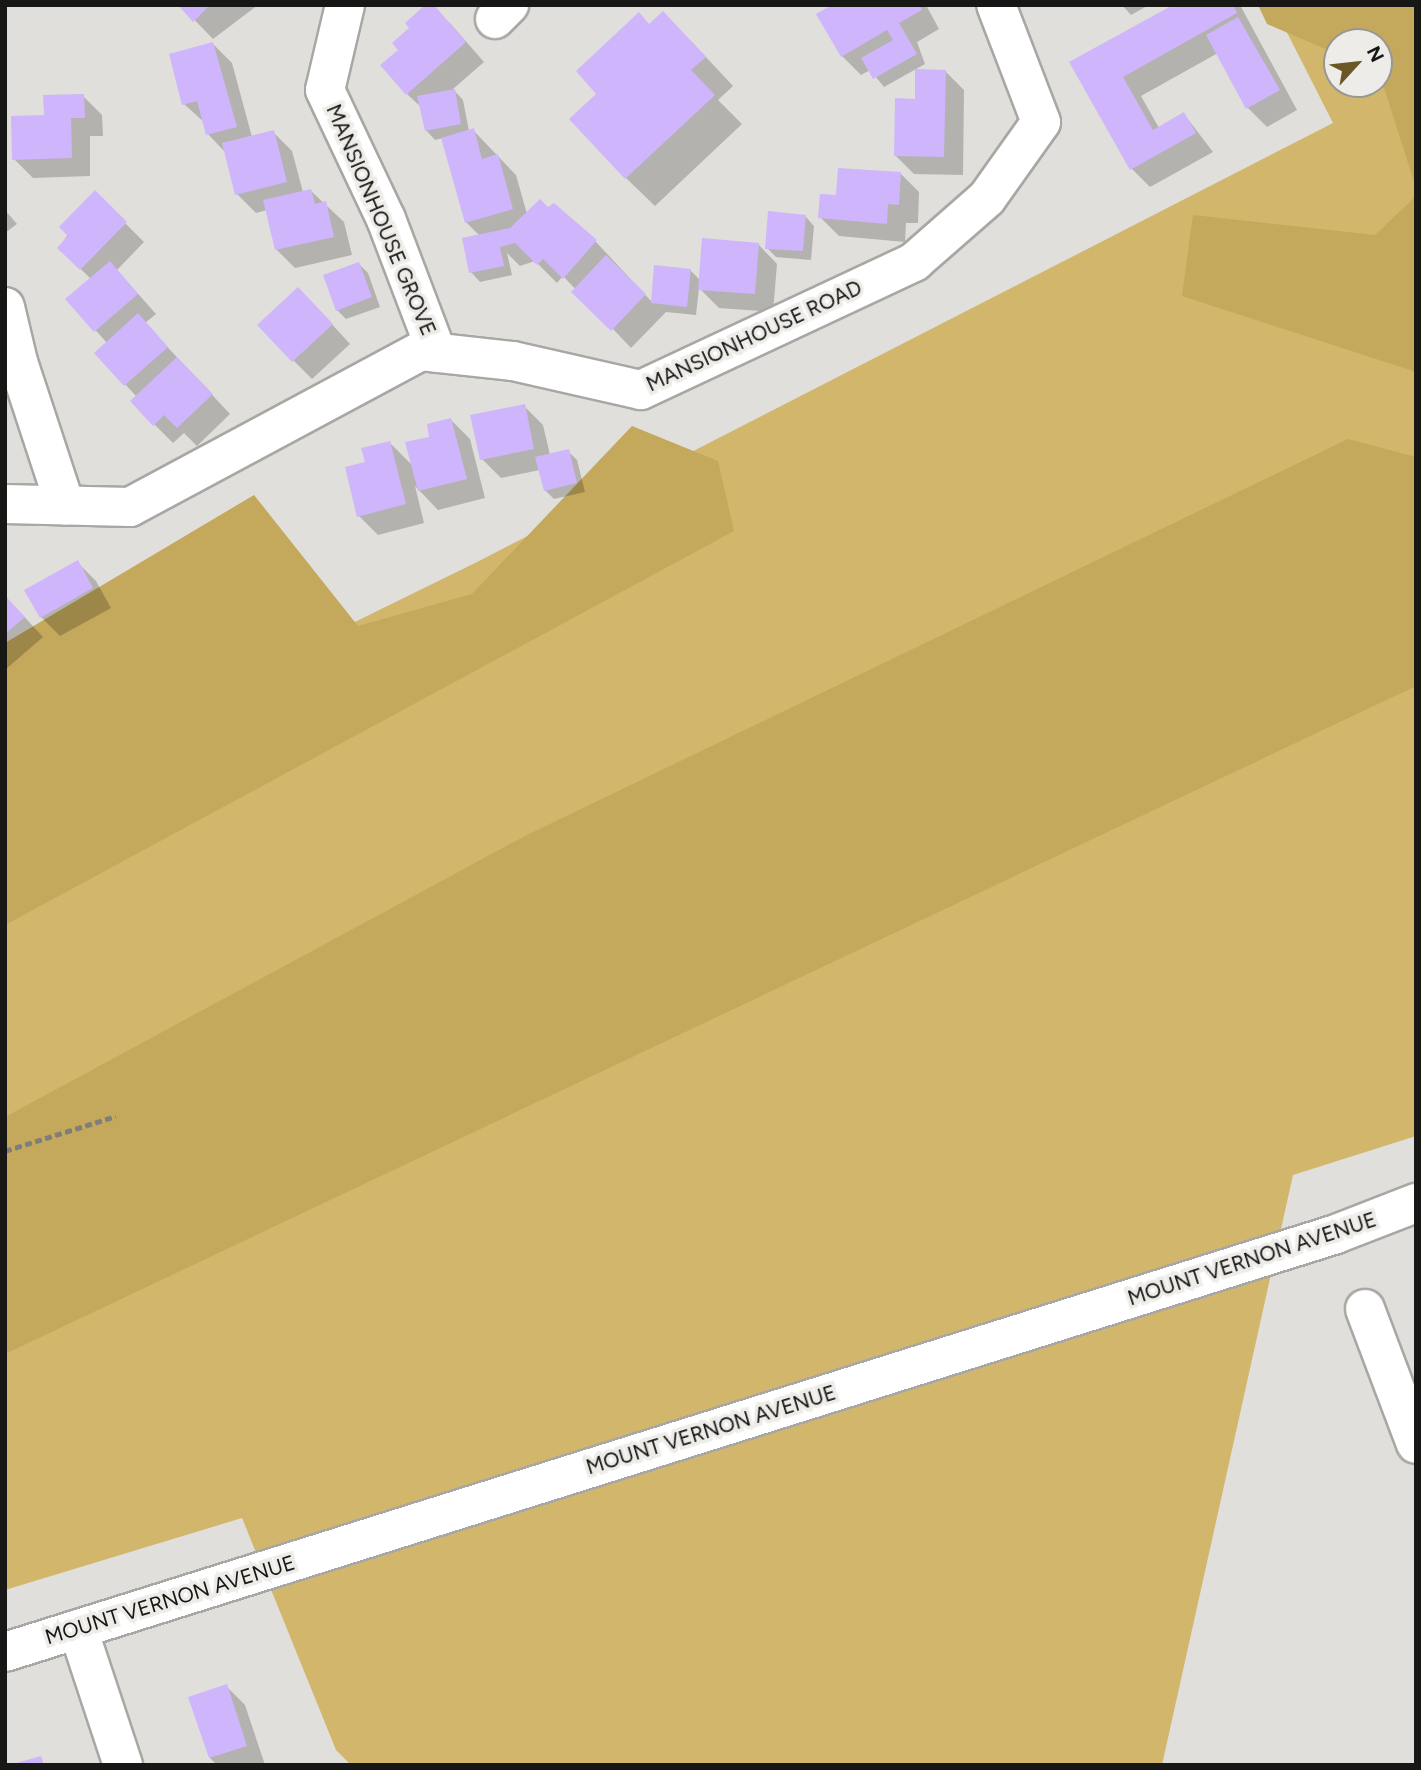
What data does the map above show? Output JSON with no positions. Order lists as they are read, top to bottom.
{
  "streets": {
    "street": ["MANSIONHOUSE GROVE", "MANSIONHOUSE ROAD", "MOUNT VERNON AVENUE"]
  },
  "crossings": [
    ["MANSIONHOUSE GROVE", "MANSIONHOUSE ROAD"]
  ],
  "north": "top right"
}
